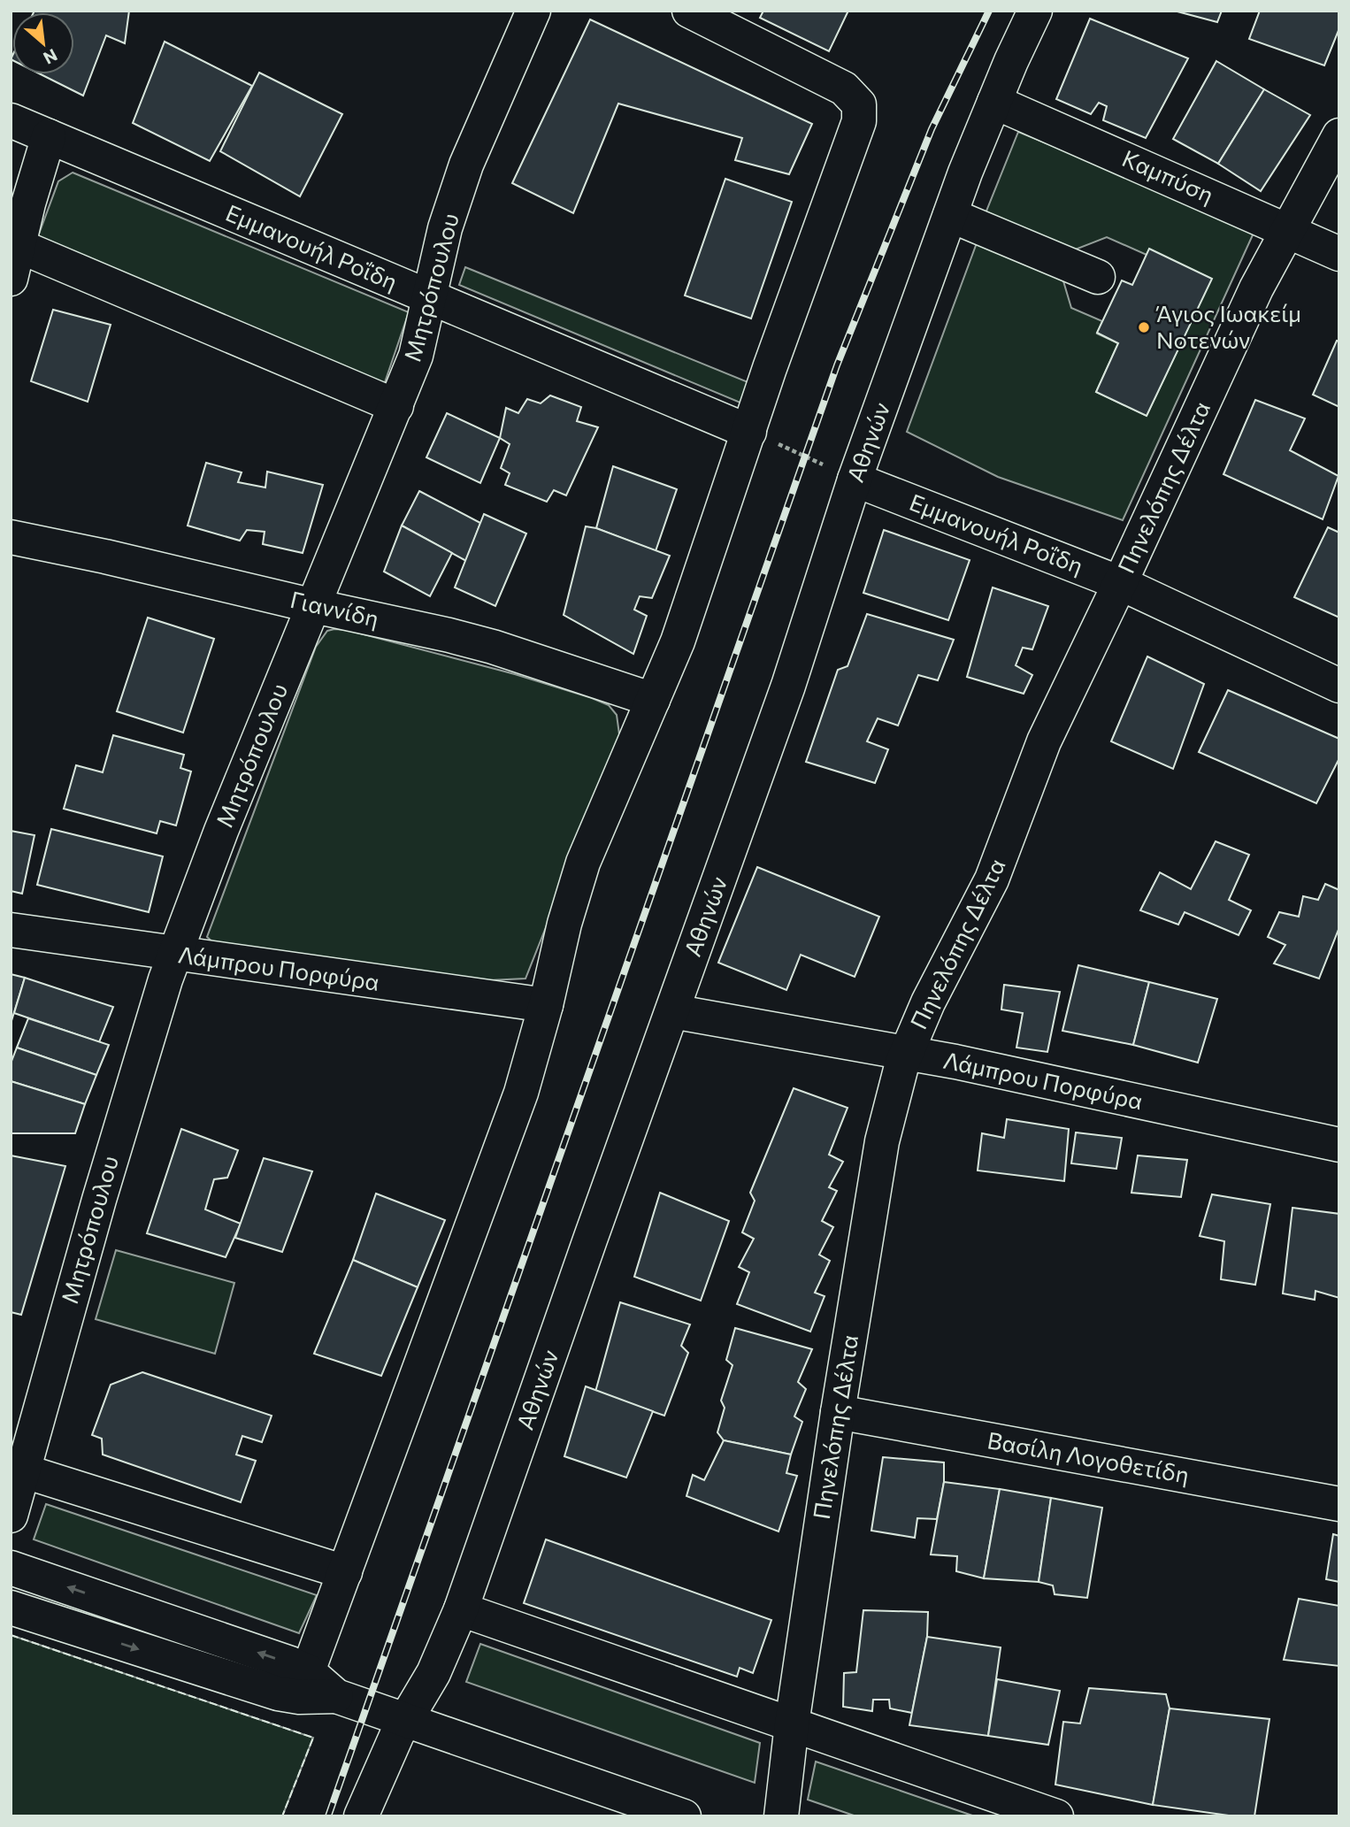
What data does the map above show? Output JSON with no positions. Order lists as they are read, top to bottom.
{
  "streets": {
    "street": [
      "Καμπύση",
      "Εμμανουήλ Ροΐδη",
      "Μητρόπουλου",
      "Αθηνών",
      "Πηνελόπης Δέλτα",
      "Γιαννίδη",
      "Λάμπρου Πορφύρα",
      "Βασίλη Λογοθετίδη"
    ]
  },
  "crossings": [
    ["Καμπύση", "Αθηνών"],
    ["Καμπύση", "Πηνελόπης Δέλτα"],
    ["Εμμανουήλ Ροΐδη", "Μητρόπουλου"],
    ["Εμμανουήλ Ροΐδη", "Αθηνών"],
    ["Εμμανουήλ Ροΐδη", "Πηνελόπης Δέλτα"],
    ["Μητρόπουλου", "Γιαννίδη"],
    ["Μητρόπουλου", "Λάμπρου Πορφύρα"],
    ["Αθηνών", "Λάμπρου Πορφύρα"],
    ["Πηνελόπης Δέλτα", "Λάμπρου Πορφύρα"],
    ["Πηνελόπης Δέλτα", "Βασίλη Λογοθετίδη"]
  ],
  "places": ["Άγιος Ιωακείμ Νοτενών"],
  "north": "bottom right"
}
